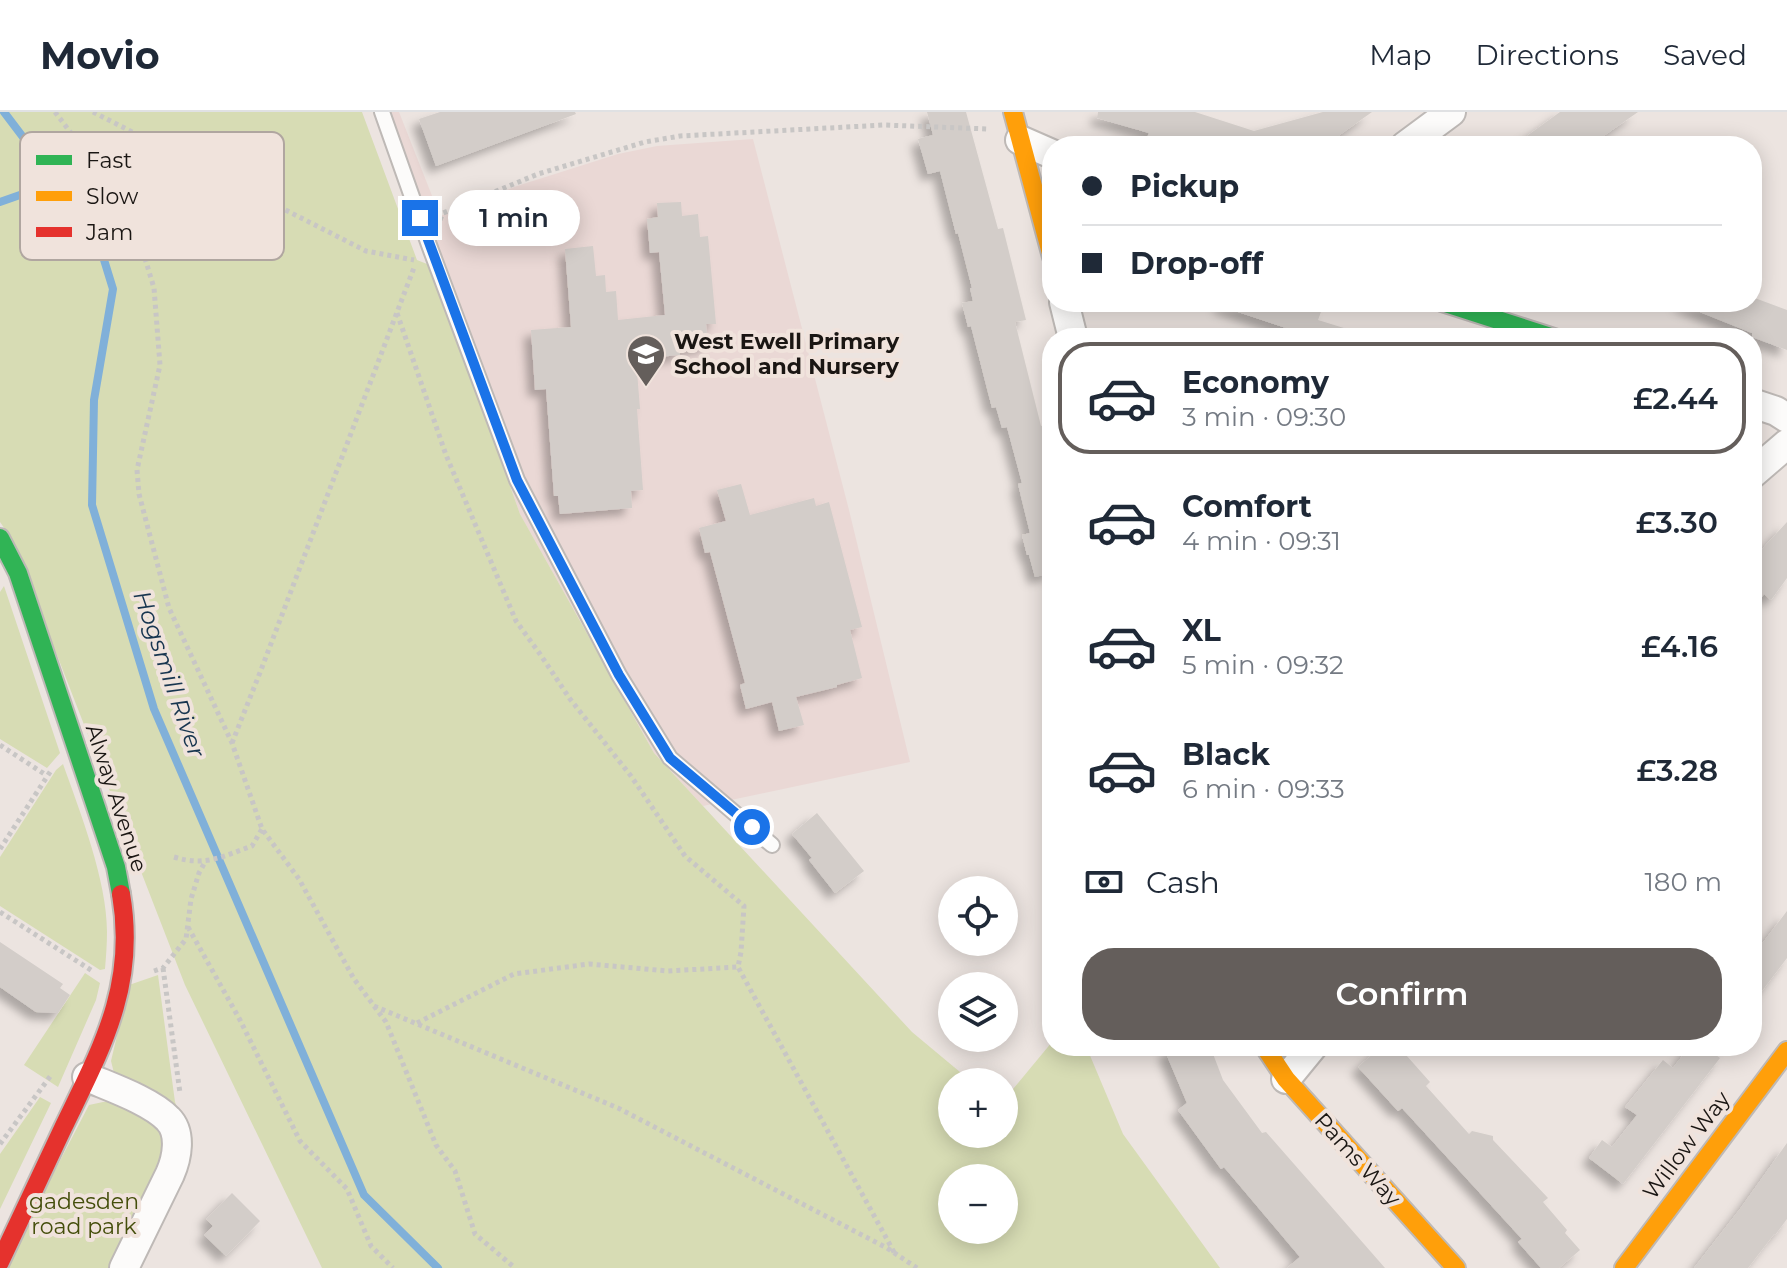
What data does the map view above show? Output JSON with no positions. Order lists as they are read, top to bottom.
{
  "streets": {
    "street": ["Alway Avenue", "Willow Way", "Pams Way"]
  },
  "water": ["Hogsmill River"],
  "parks": ["gadesden road park"],
  "places": {
    "school or university": ["West Ewell Primary School and Nursery"]
  },
  "legend": ["Fast", "Slow", "Jam"],
  "page": {
    "header": "Movio",
    "nav": ["Map", "Directions", "Saved"],
    "banner": ["Pickup", "Drop-off"],
    "bubble": "1 min",
    "list": [
      {
        "name": "Economy",
        "note": "3 min · 09:30",
        "value": "£2.44"
      },
      {
        "name": "Comfort",
        "note": "4 min · 09:31",
        "value": "£3.30"
      },
      {
        "name": "XL",
        "note": "5 min · 09:32",
        "value": "£4.16"
      },
      {
        "name": "Black",
        "note": "6 min · 09:33",
        "value": "£3.28"
      }
    ],
    "pay": ["Cash", "180 m"],
    "map_buttons": ["+", "−"],
    "buttons": "Confirm"
  }
}
